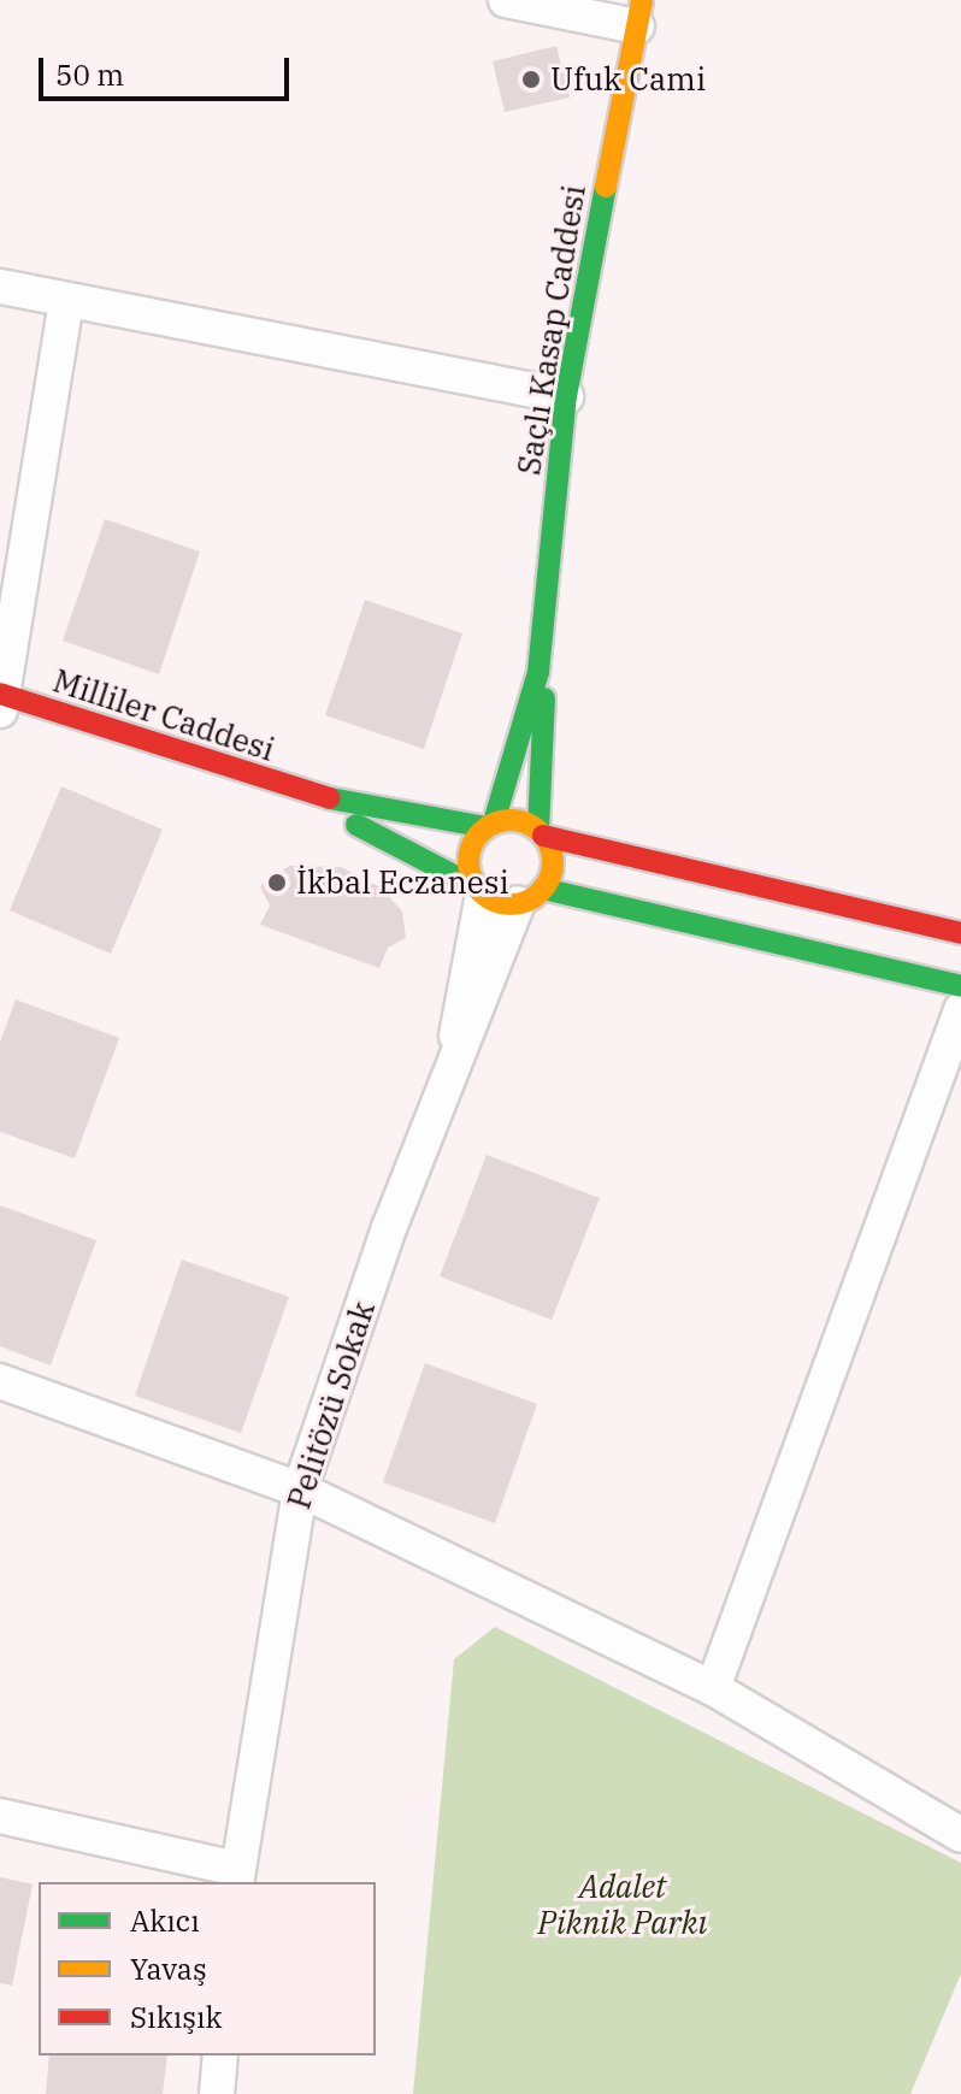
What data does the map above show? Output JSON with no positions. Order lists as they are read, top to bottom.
{
  "streets": {
    "street": ["Saçlı Kasap Caddesi", "Milliler Caddesi", "Pelitözü Sokak"]
  },
  "crossings": [
    ["Saçlı Kasap Caddesi", "Milliler Caddesi"],
    ["Saçlı Kasap Caddesi", "Pelitözü Sokak"],
    ["Milliler Caddesi", "Pelitözü Sokak"]
  ],
  "parks": ["Adalet Piknik Parkı"],
  "places": ["Ufuk Cami", "İkbal Eczanesi"],
  "legend": ["Akıcı", "Yavaş", "Sıkışık"],
  "scale_bar": "50 m"
}
